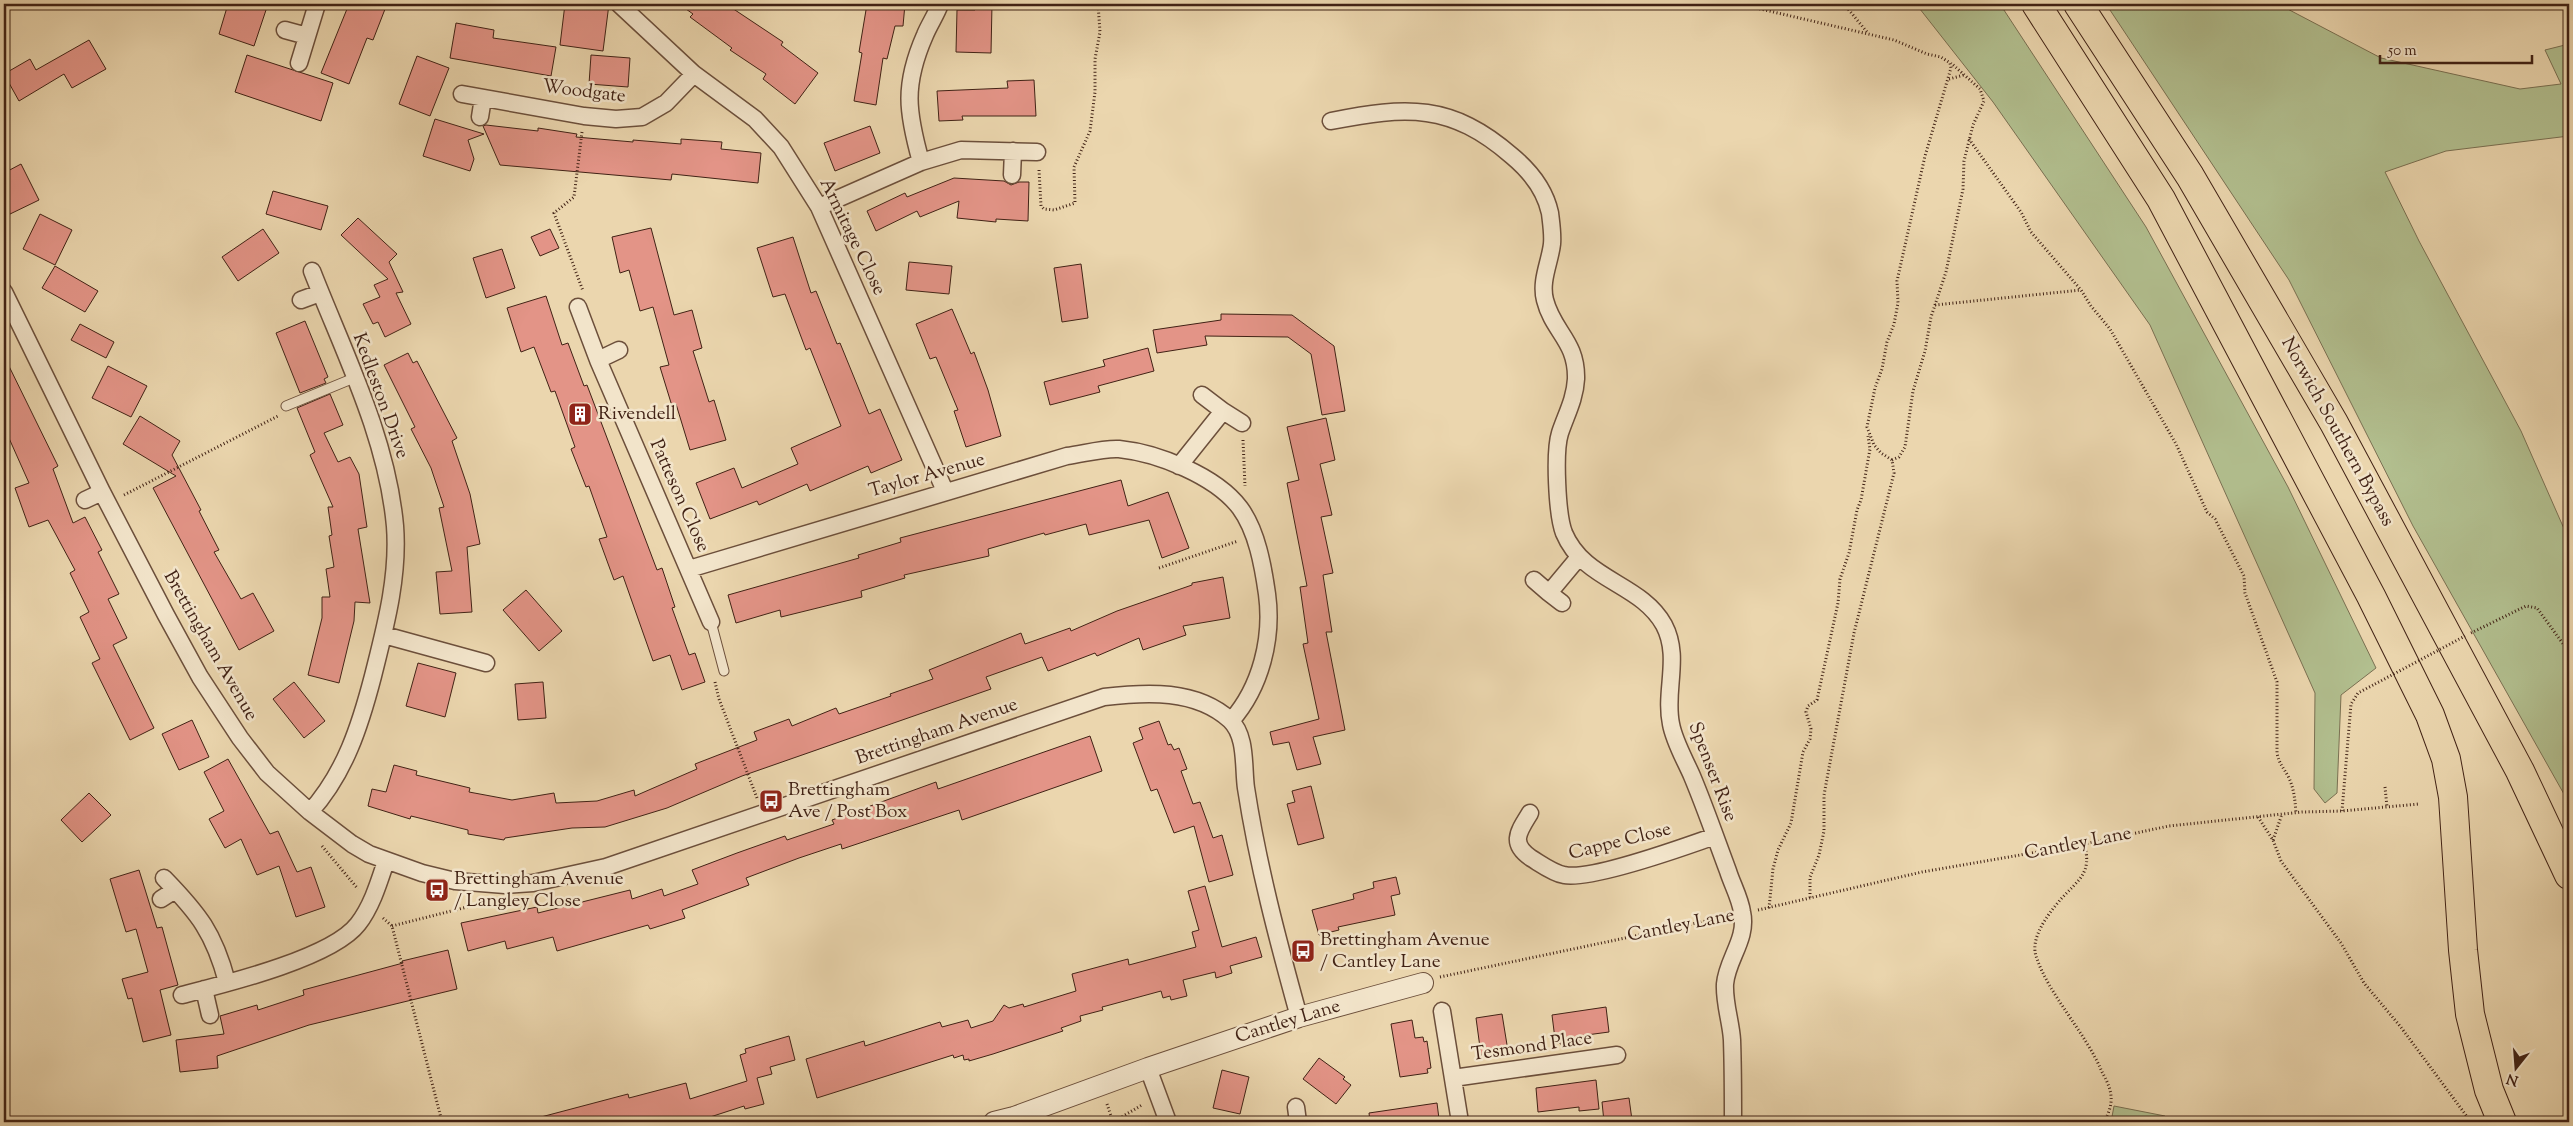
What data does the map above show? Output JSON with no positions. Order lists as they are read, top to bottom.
{
  "streets": {
    "highway": ["Norwich Southern Bypass"],
    "street": [
      "Woodgate",
      "Armitage Close",
      "Kedleston Drive",
      "Taylor Avenue",
      "Patteson Close",
      "Brettingham Avenue",
      "Spenser Rise",
      "Cappe Close",
      "Cantley Lane",
      "Tesmond Place"
    ]
  },
  "crossings": [
    ["Woodgate", "Armitage Close"],
    ["Armitage Close", "Taylor Avenue"],
    ["Kedleston Drive", "Brettingham Avenue"],
    ["Taylor Avenue", "Patteson Close"],
    ["Taylor Avenue", "Brettingham Avenue"],
    ["Brettingham Avenue", "Cantley Lane"],
    ["Spenser Rise", "Cappe Close"],
    ["Spenser Rise", "Cantley Lane"]
  ],
  "places": {
    "building": ["Rivendell"],
    "bus stop": ["Brettingham Ave / Post Box", "Brettingham Avenue / Langley Close", "Brettingham Avenue / Cantley Lane"]
  },
  "scale_bar": "50 m",
  "north": "bottom"
}
